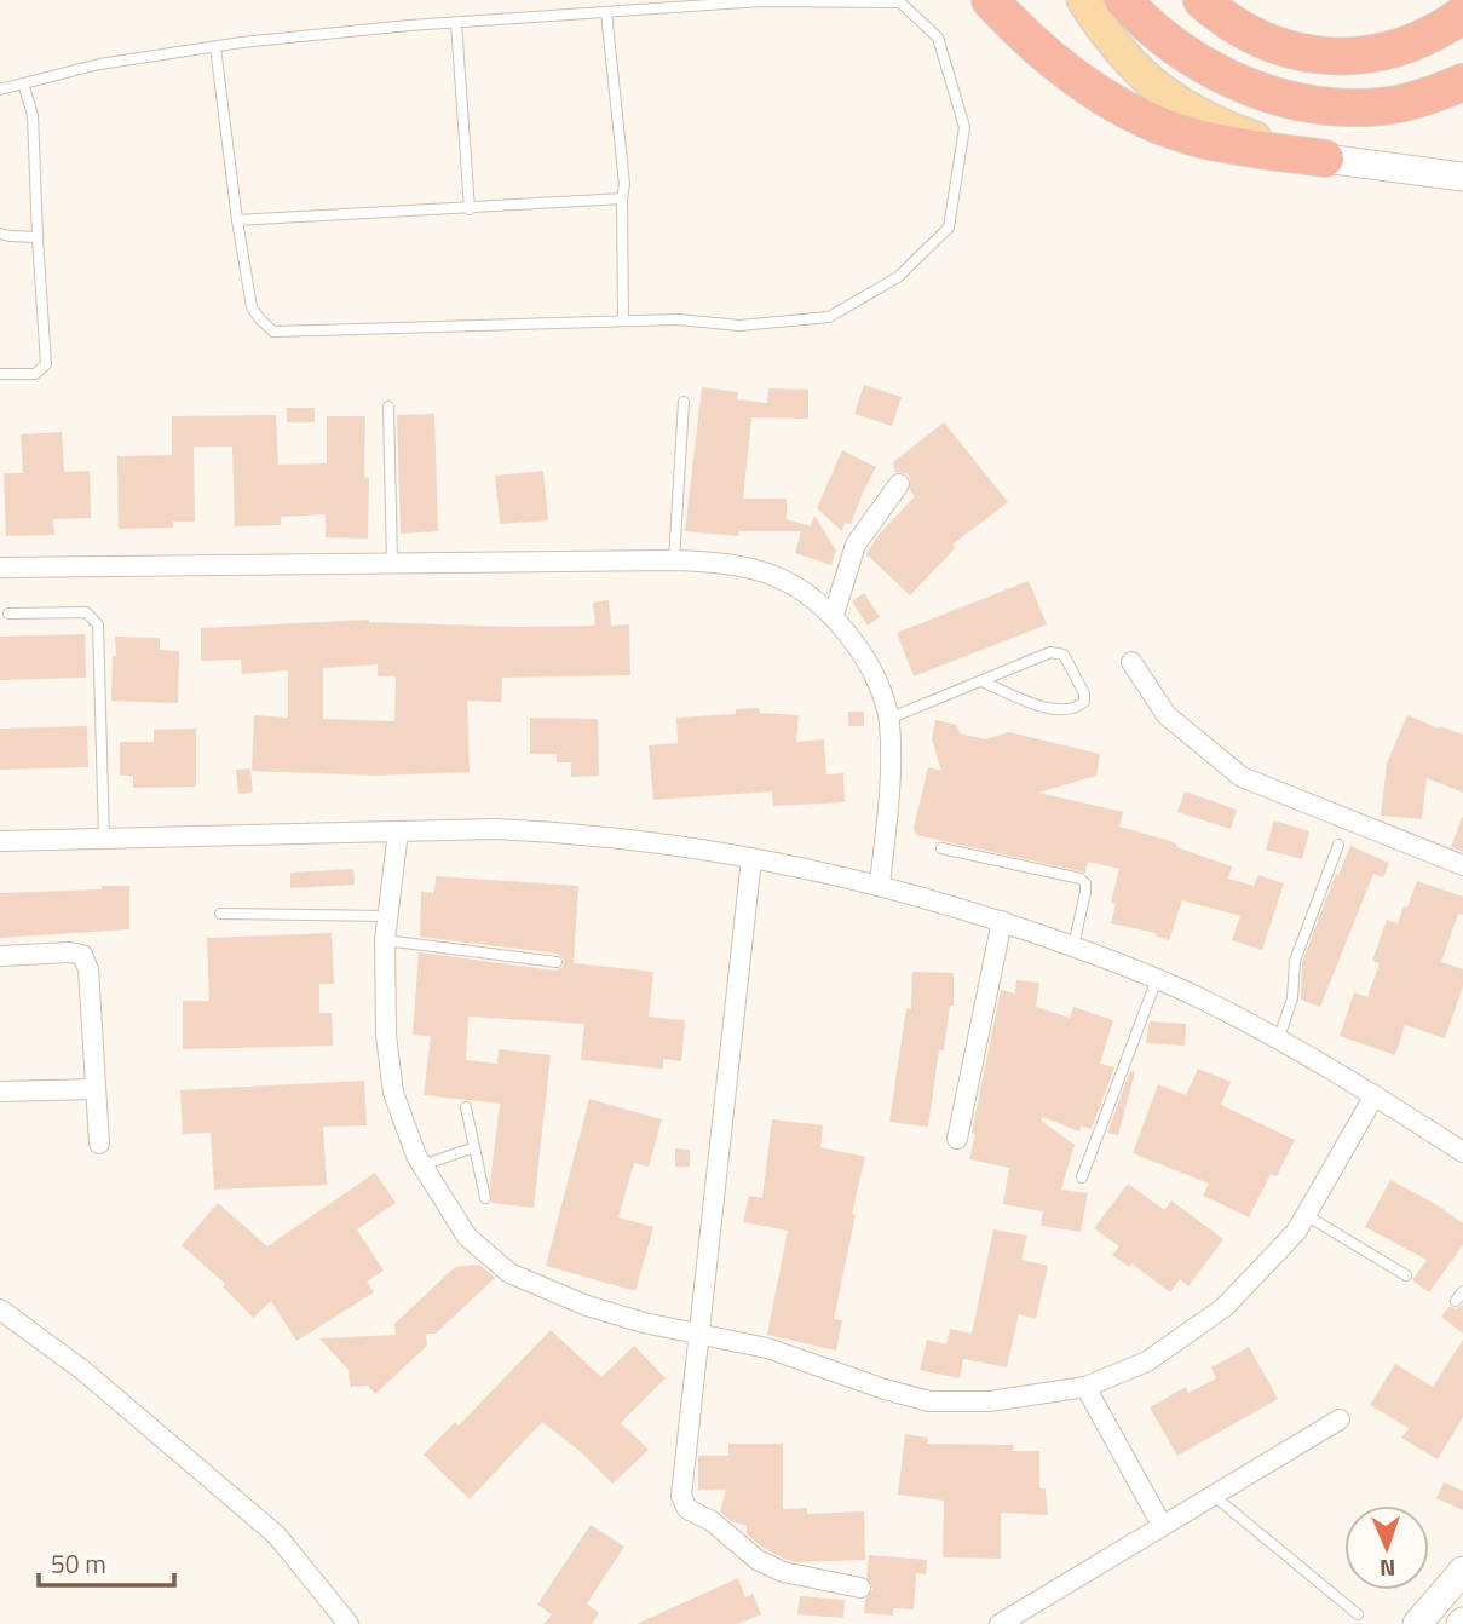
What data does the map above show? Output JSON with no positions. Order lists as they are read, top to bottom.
{
  "scale_bar": "50 m",
  "north": "bottom"
}
